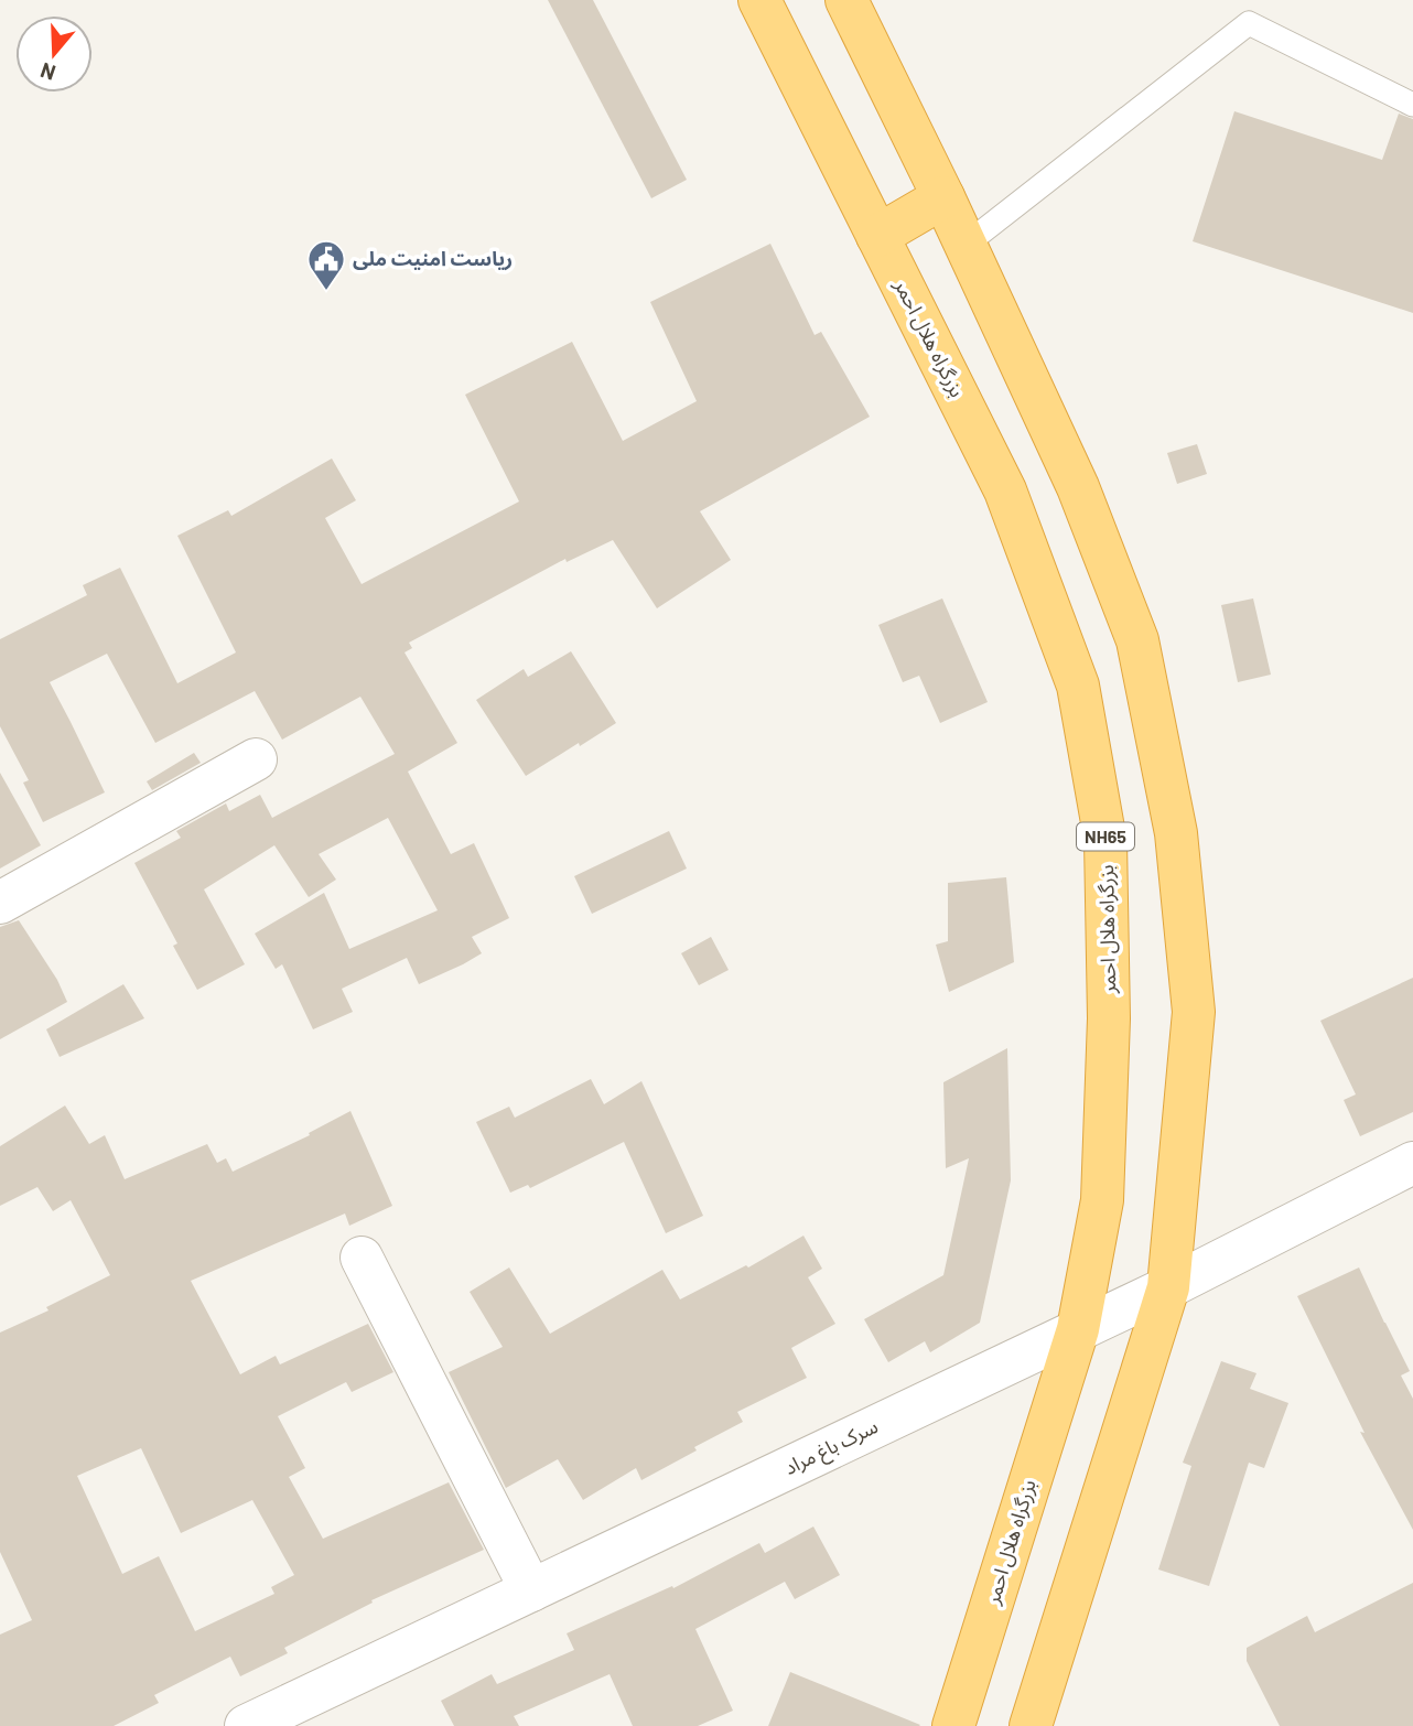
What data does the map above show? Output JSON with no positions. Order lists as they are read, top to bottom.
{
  "streets": {
    "highway": ["بزرگراه هلال احمر", "NH65"],
    "street": ["سرک باغ مراد"]
  },
  "crossings": [
    ["بزرگراه هلال احمر", "سرک باغ مراد"]
  ],
  "places": {
    "public building": ["ریاست امنیت ملی"]
  },
  "north": "bottom"
}
